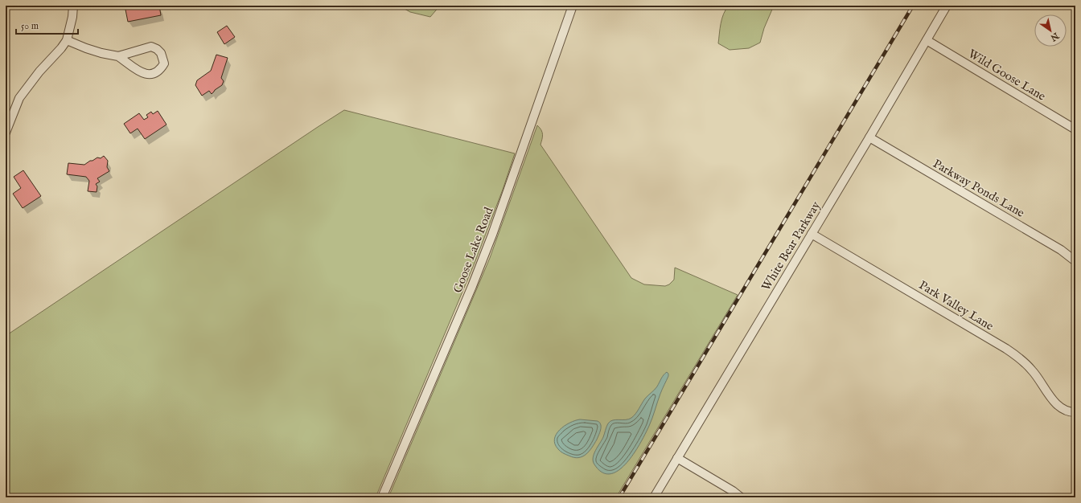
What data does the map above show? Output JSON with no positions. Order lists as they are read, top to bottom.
{
  "streets": {
    "street": [
      "Wild Goose Lane",
      "Parkway Ponds Lane",
      "White Bear Parkway",
      "Goose Lake Road",
      "Park Valley Lane"
    ]
  },
  "crossings": [
    ["Wild Goose Lane", "White Bear Parkway"],
    ["Parkway Ponds Lane", "White Bear Parkway"],
    ["White Bear Parkway", "Park Valley Lane"]
  ],
  "scale_bar": "50 m",
  "north": "bottom right"
}
